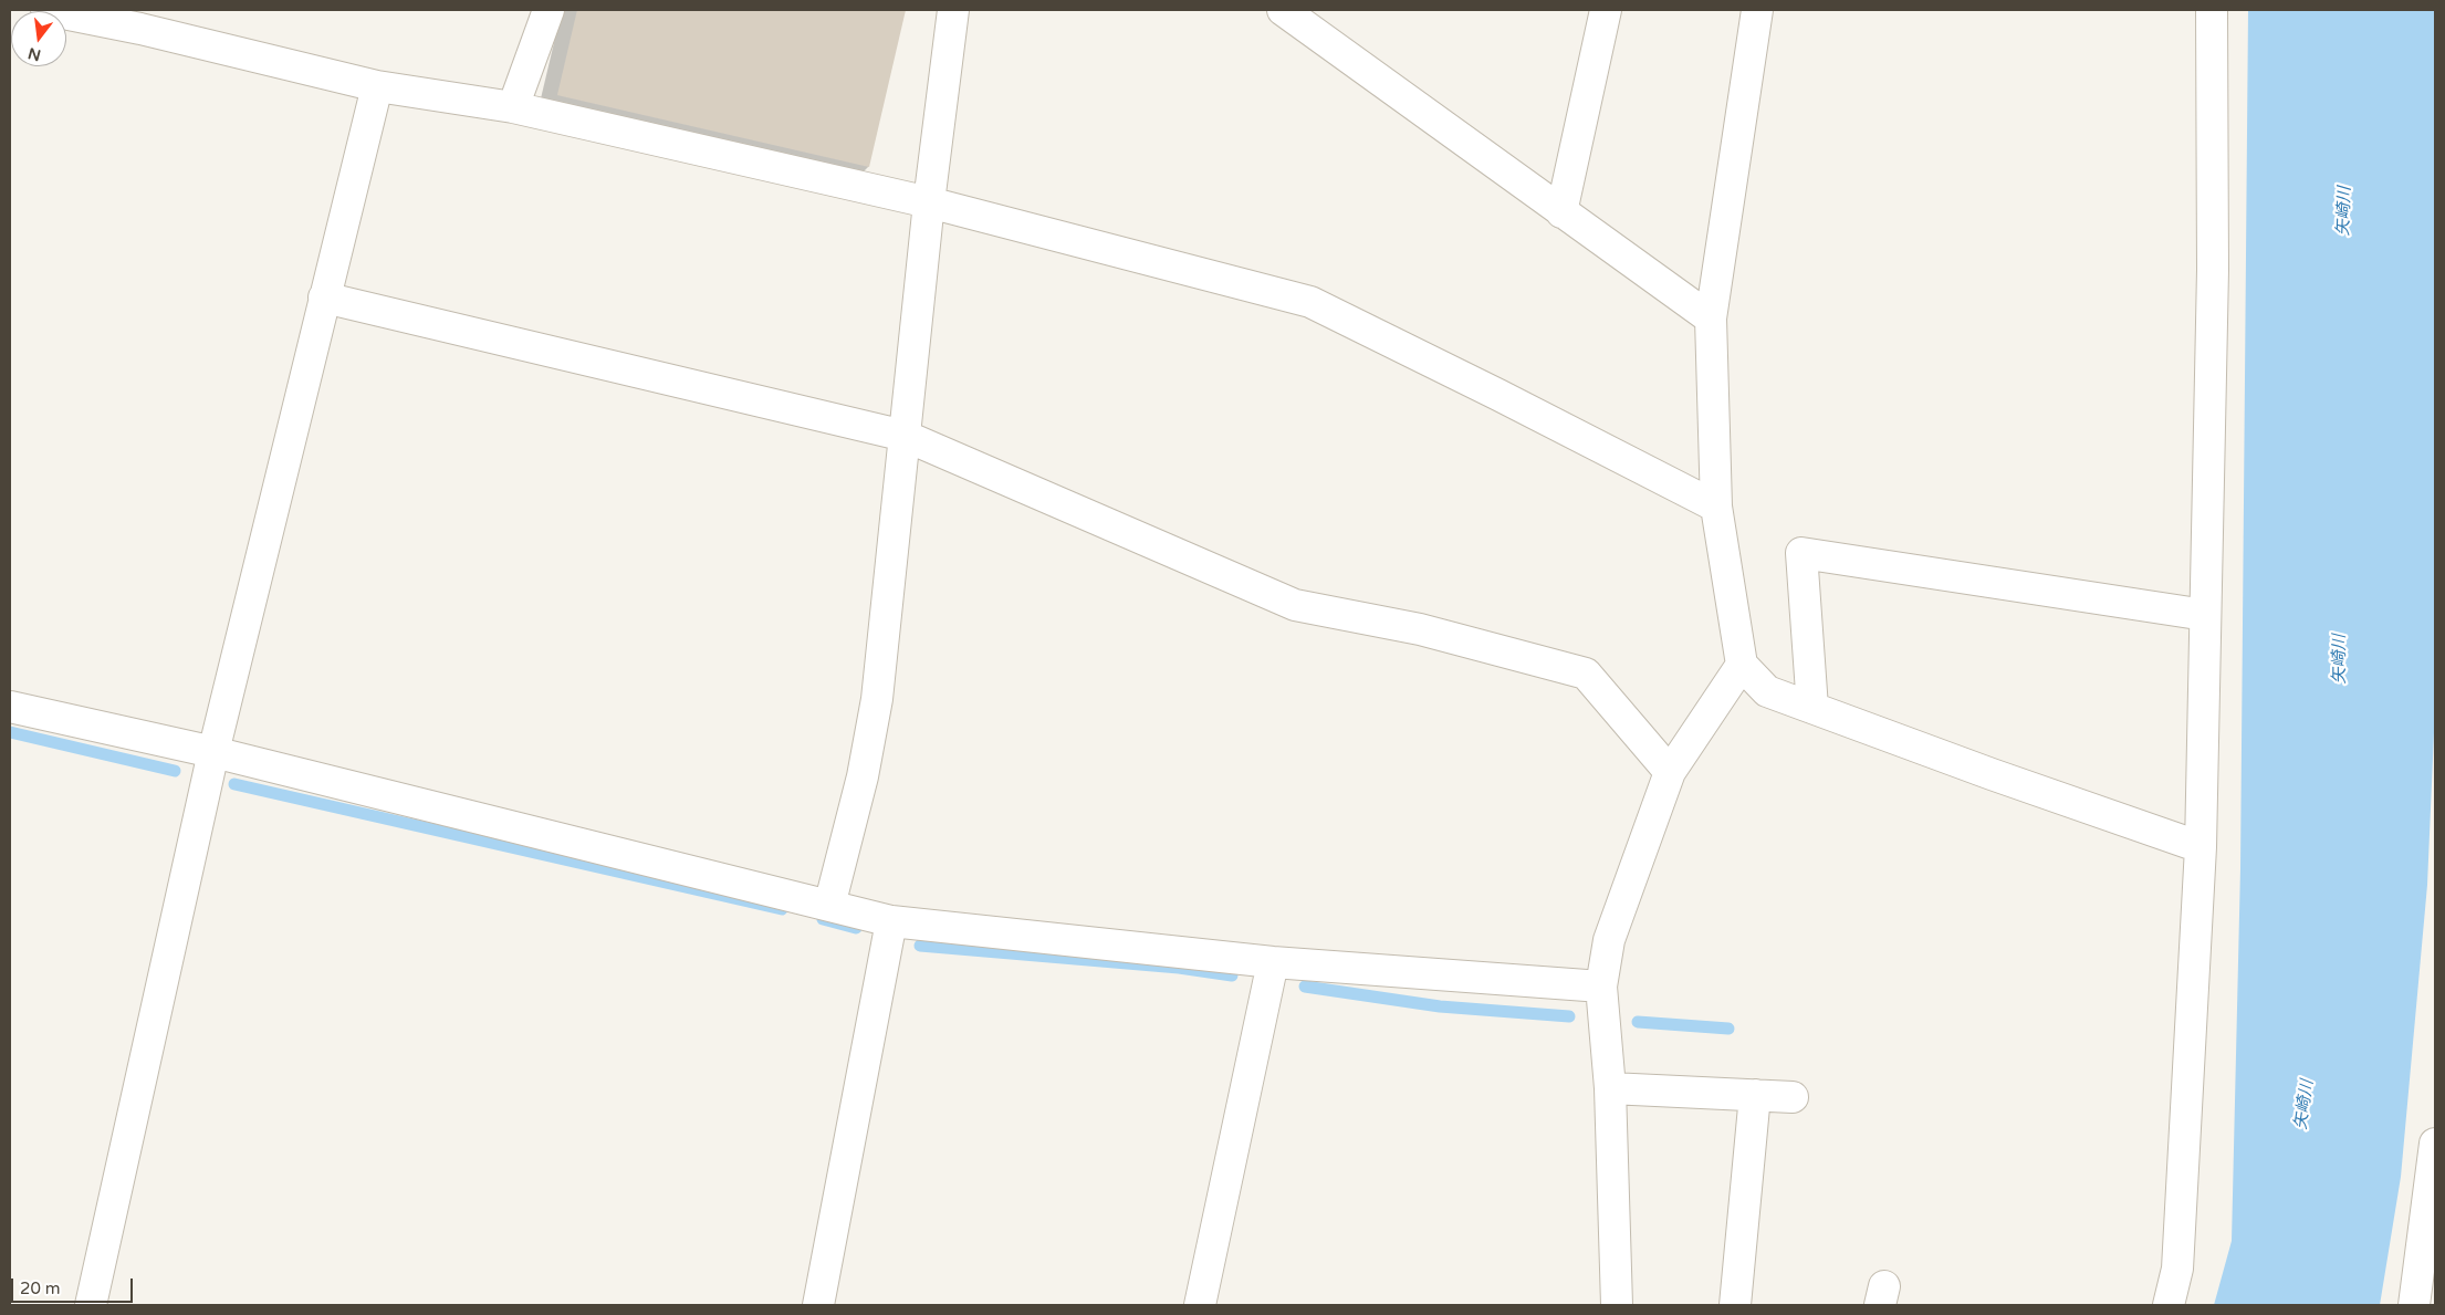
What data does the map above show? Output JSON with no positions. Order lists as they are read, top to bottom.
{
  "water": ["矢崎川"],
  "scale_bar": "20 m",
  "north": "bottom"
}
